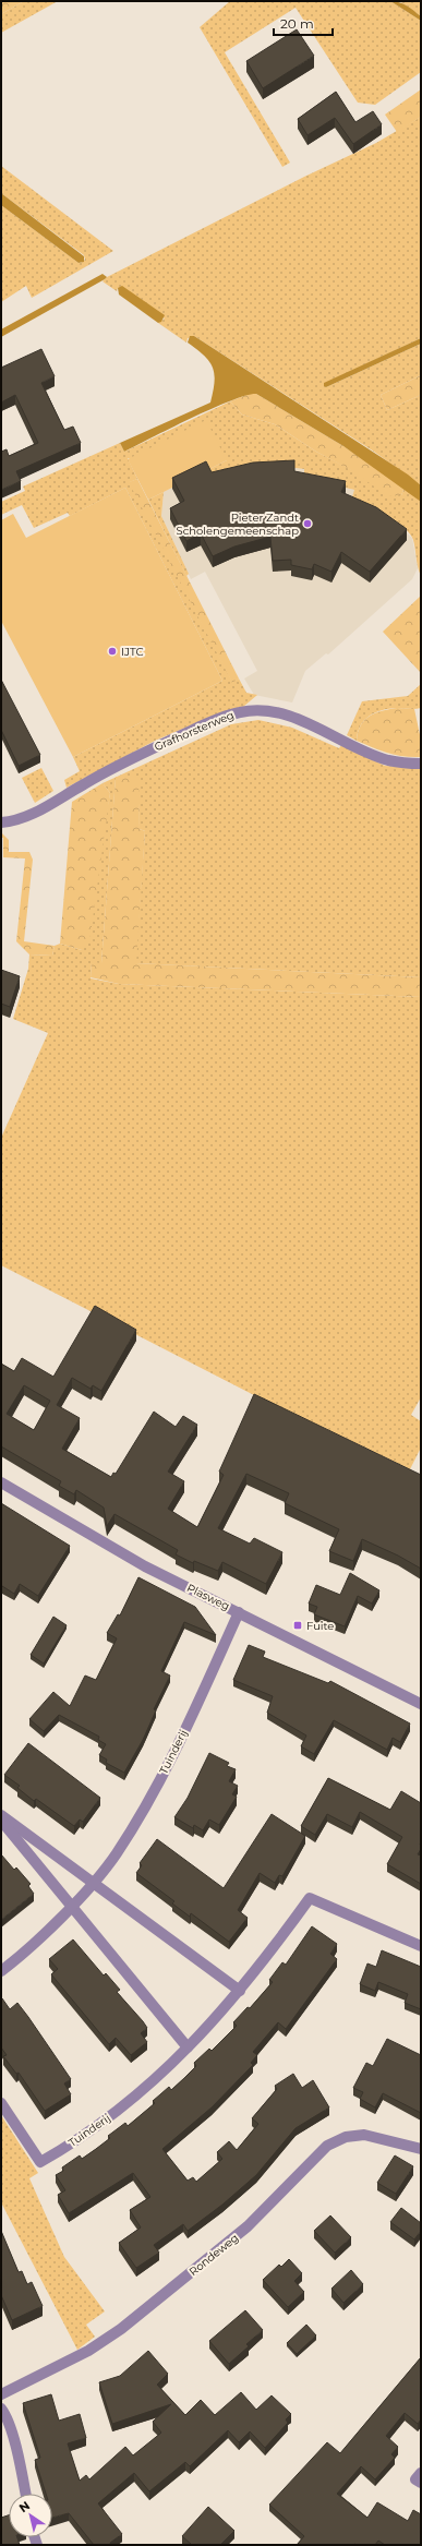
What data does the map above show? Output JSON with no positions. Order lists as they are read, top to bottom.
{
  "streets": {
    "street": [
      "Grafhorsterweg",
      "Plasweg",
      "Tuinderij",
      "Rondeweg"
    ]
  },
  "crossings": [
    ["Plasweg", "Tuinderij"]
  ],
  "places": {
    "other": ["Pieter Zandt Scholengemeenschap", "IJTC"],
    "transit": ["Fuite"]
  },
  "scale_bar": "20 m",
  "north": "top left"
}
